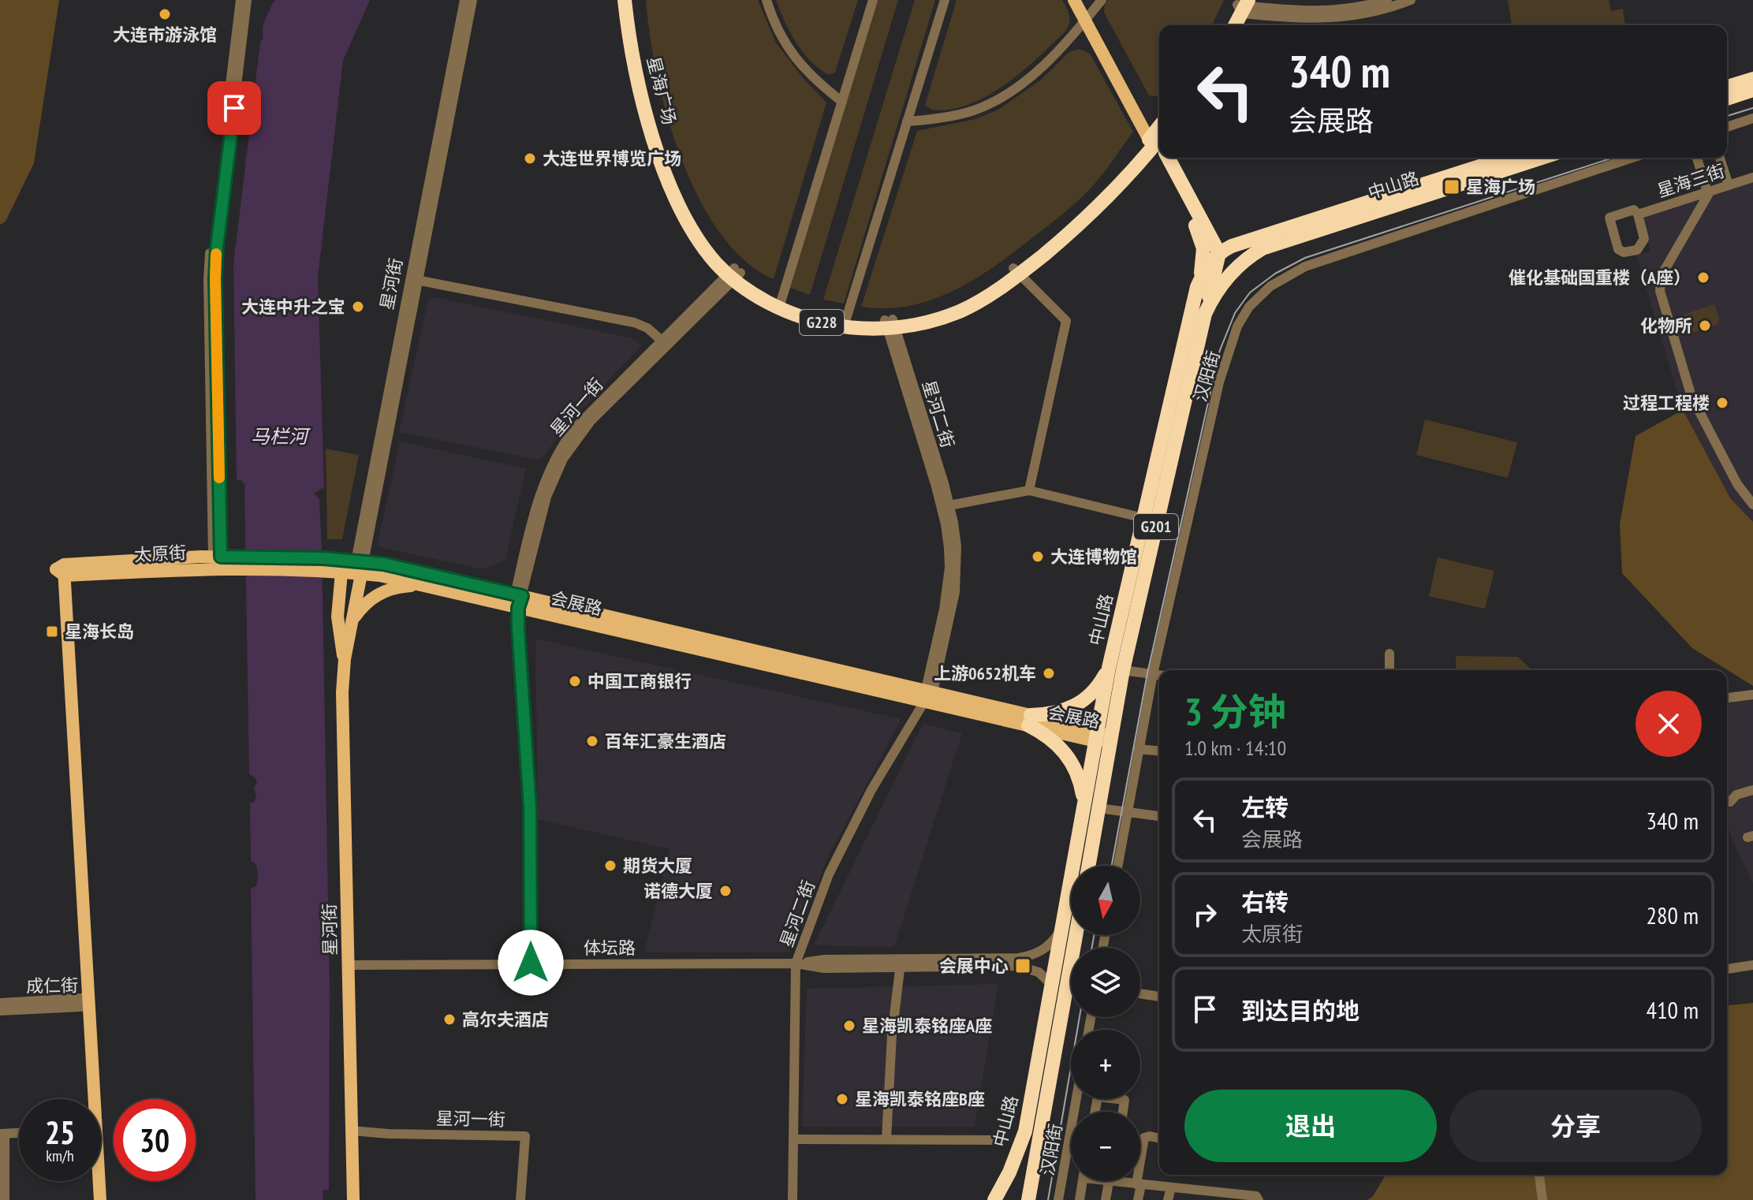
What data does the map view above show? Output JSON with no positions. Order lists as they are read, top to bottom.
{
  "streets": {
    "highway": [
      "星海广场",
      "中山路",
      "G228",
      "G201"
    ],
    "main road": ["星河街", "太原街", "会展路"],
    "street": [
      "星海三街",
      "汉阳街",
      "星河一街",
      "星河二街",
      "体坛路",
      "成仁街"
    ]
  },
  "crossings": [
    ["星海广场", "星河一街"],
    ["星海广场", "星河二街"],
    ["中山路", "会展路"],
    ["中山路", "体坛路"],
    ["星河街", "星河一街"],
    ["星河街", "会展路"],
    ["星河街", "体坛路"],
    ["星河一街", "会展路"],
    ["星河一街", "体坛路"],
    ["星河二街", "会展路"],
    ["星河二街", "体坛路"],
    ["太原街", "会展路"],
    ["太原街", "成仁街"]
  ],
  "water": ["马栏河"],
  "places": {
    "other": [
      "大连市游泳馆",
      "大连世界博览广场",
      "催化基础国重楼（A座）",
      "大连中升之宝",
      "化物所",
      "过程工程楼",
      "大连博物馆",
      "上游0652机车",
      "中国工商银行",
      "百年汇豪生酒店",
      "期货大厦",
      "诺德大厦",
      "高尔夫酒店",
      "星海凯泰铭座A座",
      "星海凯泰铭座B座"
    ],
    "transit": ["星海广场", "星海长岛", "会展中心"]
  },
  "north": "bottom",
  "page": {
    "turn": ["340 m", "会展路"],
    "heading": ["3 分钟", "1.0 km · 14:10"],
    "list": [
      {
        "name": "左转",
        "note": "会展路",
        "value": "340 m"
      },
      {
        "name": "右转",
        "note": "太原街",
        "value": "280 m"
      },
      {
        "name": "到达目的地",
        "value": "410 m"
      }
    ],
    "map_buttons": ["+", "−"],
    "buttons": ["退出", "分享"],
    "speed": "25 km/h",
    "limit": "30"
  }
}
